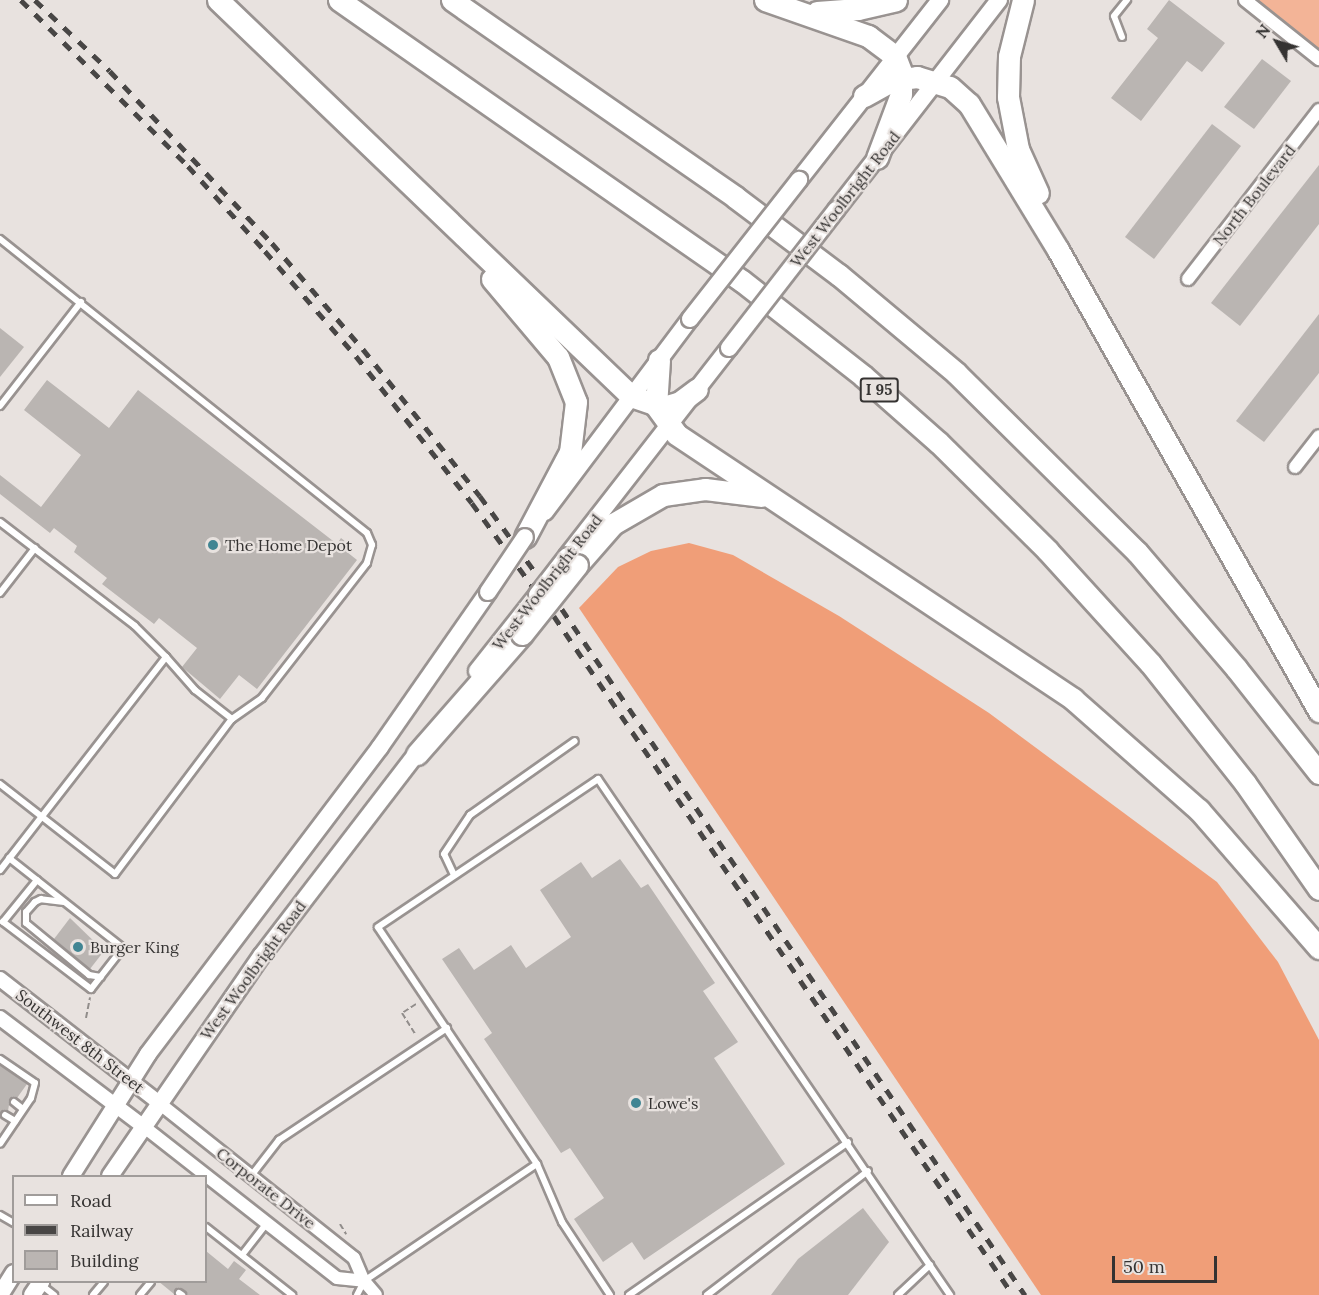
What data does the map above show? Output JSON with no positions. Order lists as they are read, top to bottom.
{
  "streets": {
    "highway": ["I 95"],
    "main road": ["West Woolbright Road"],
    "street": ["North Boulevard", "Southwest 8th Street", "Corporate Drive"]
  },
  "crossings": [
    ["West Woolbright Road", "Southwest 8th Street"],
    ["West Woolbright Road", "Corporate Drive"],
    ["Southwest 8th Street", "Corporate Drive"]
  ],
  "places": ["The Home Depot", "Burger King", "Lowe's"],
  "legend": ["Road", "Railway", "Building"],
  "scale_bar": "50 m",
  "north": "top left"
}
